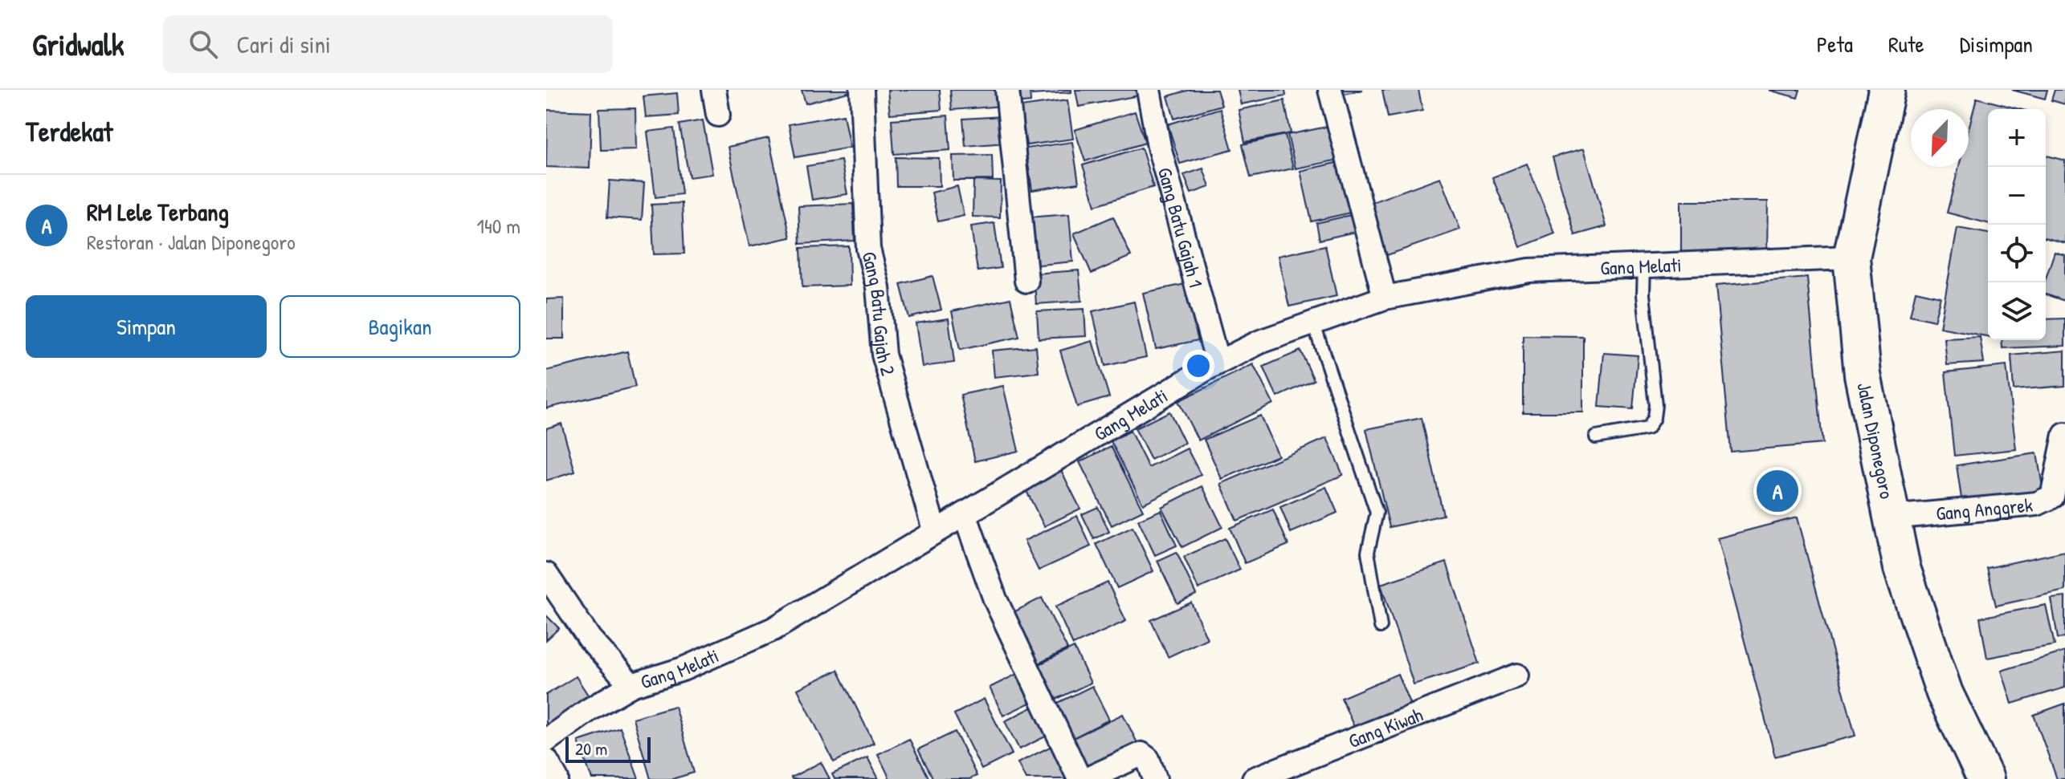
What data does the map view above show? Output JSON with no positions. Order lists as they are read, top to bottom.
{
  "streets": {
    "main road": ["Jalan Diponegoro"],
    "street": [
      "Gang Batu Gajah 1",
      "Gang Melati",
      "Gang Batu Gajah 2",
      "Gang Anggrek",
      "Gang Kiwah"
    ]
  },
  "crossings": [
    ["Gang Batu Gajah 1", "Gang Melati"],
    ["Gang Melati", "Gang Batu Gajah 2"],
    ["Gang Melati", "Jalan Diponegoro"],
    ["Jalan Diponegoro", "Gang Anggrek"]
  ],
  "scale_bar": "20 m",
  "north": "bottom left",
  "page": {
    "header": "Gridwalk",
    "search": "Cari di sini",
    "nav": ["Peta", "Rute", "Disimpan"],
    "heading": "Terdekat",
    "map_buttons": ["+", "−"],
    "list": [
      {
        "mark": "A",
        "name": "RM Lele Terbang",
        "note": "Restoran · Jalan Diponegoro",
        "value": "140 m"
      }
    ],
    "buttons": ["Simpan", "Bagikan"],
    "pins": "A",
    "scale": "20 m"
  }
}
